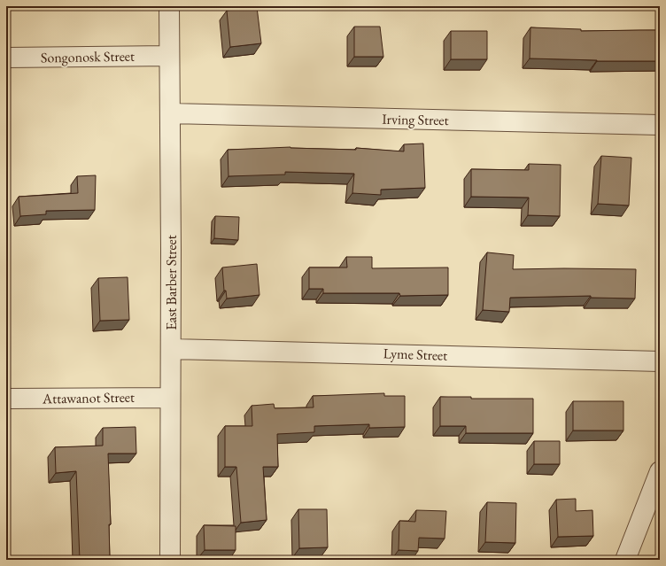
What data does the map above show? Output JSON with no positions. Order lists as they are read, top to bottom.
{
  "streets": {
    "street": [
      "Songonosk Street",
      "Irving Street",
      "East Barber Street",
      "Lyme Street",
      "Attawanot Street"
    ]
  },
  "crossings": [
    ["Songonosk Street", "East Barber Street"],
    ["Irving Street", "East Barber Street"],
    ["East Barber Street", "Lyme Street"],
    ["East Barber Street", "Attawanot Street"]
  ]
}
